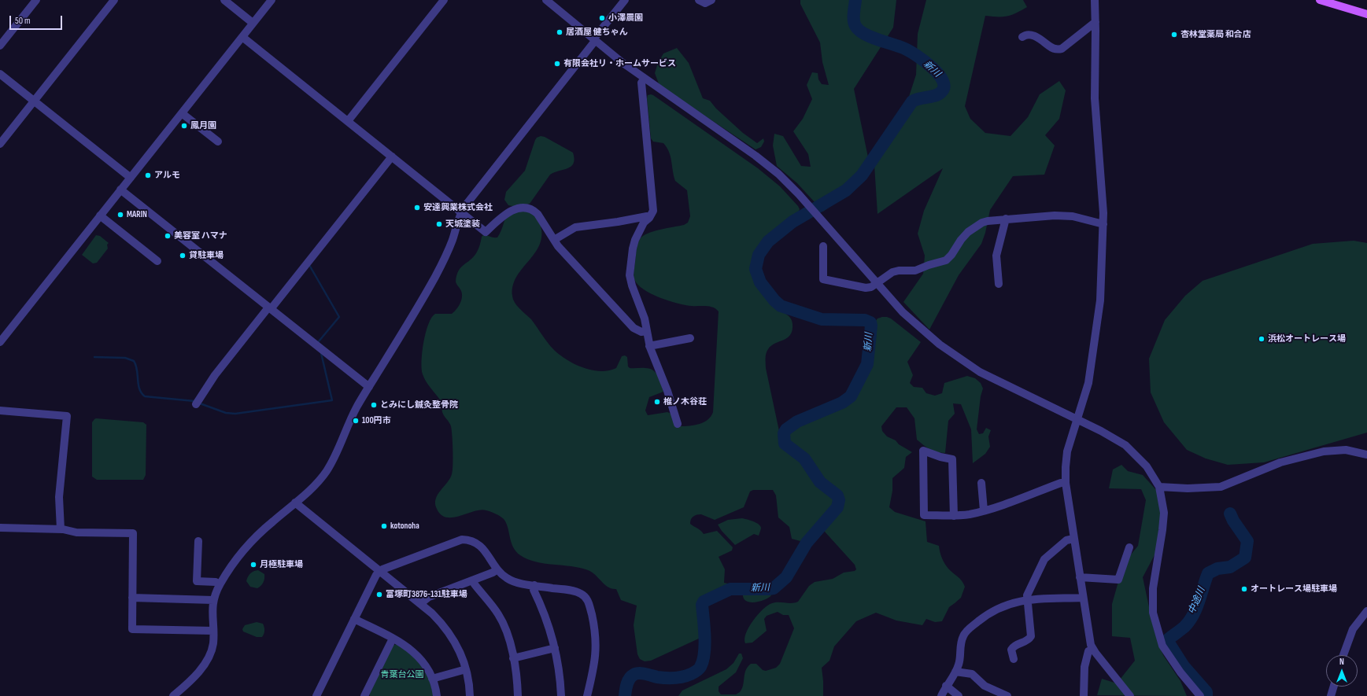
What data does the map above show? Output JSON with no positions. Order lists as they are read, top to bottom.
{
  "water": ["新川", "中途川"],
  "parks": ["青葉台公園"],
  "places": [
    "小澤農園",
    "居酒屋 健ちゃん",
    "杏林堂薬局 和合店",
    "有限会社リ・ホームサービス",
    "鳳月園",
    "アルモ",
    "安達興業株式会社",
    "MARIN",
    "天城塗装",
    "美容室 ハマナ",
    "貸駐車場",
    "浜松オートレース場",
    "椎ノ木谷荘",
    "とみにし鍼灸整骨院",
    "100円市",
    "kotonoha",
    "月極駐車場",
    "オートレース場駐車場",
    "富塚町3876-131駐車場"
  ],
  "scale_bar": "50 m",
  "north": "top"
}
